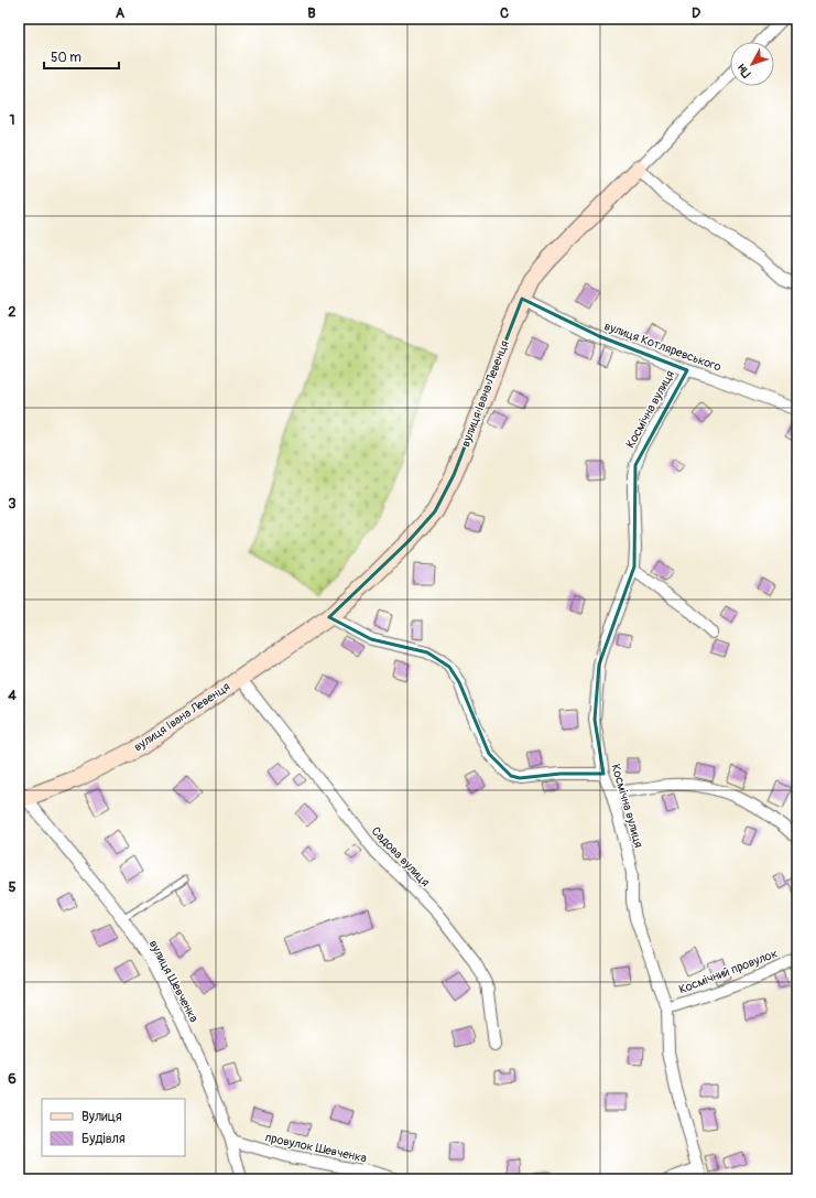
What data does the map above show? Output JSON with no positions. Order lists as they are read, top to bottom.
{
  "streets": {
    "street": [
      "вулиця Котляревського",
      "вулиця Івана Левенця",
      "Космічна вулиця",
      "Садова вулиця",
      "Космічний провулок",
      "вулиця Шевченка",
      "провулок Шевченка"
    ]
  },
  "crossings": [
    ["вулиця Котляревського", "вулиця Івана Левенця"],
    ["вулиця Котляревського", "Космічна вулиця"],
    ["вулиця Івана Левенця", "Садова вулиця"],
    ["вулиця Івана Левенця", "вулиця Шевченка"],
    ["Космічна вулиця", "Космічний провулок"],
    ["вулиця Шевченка", "провулок Шевченка"]
  ],
  "legend": ["Вулиця", "Будівля"],
  "scale_bar": "50 m",
  "north": "bottom left",
  "grid": {
    "columns": [
      "A",
      "B",
      "C",
      "D"
    ],
    "rows": [
      "1",
      "2",
      "3",
      "4",
      "5",
      "6"
    ]
  }
}
